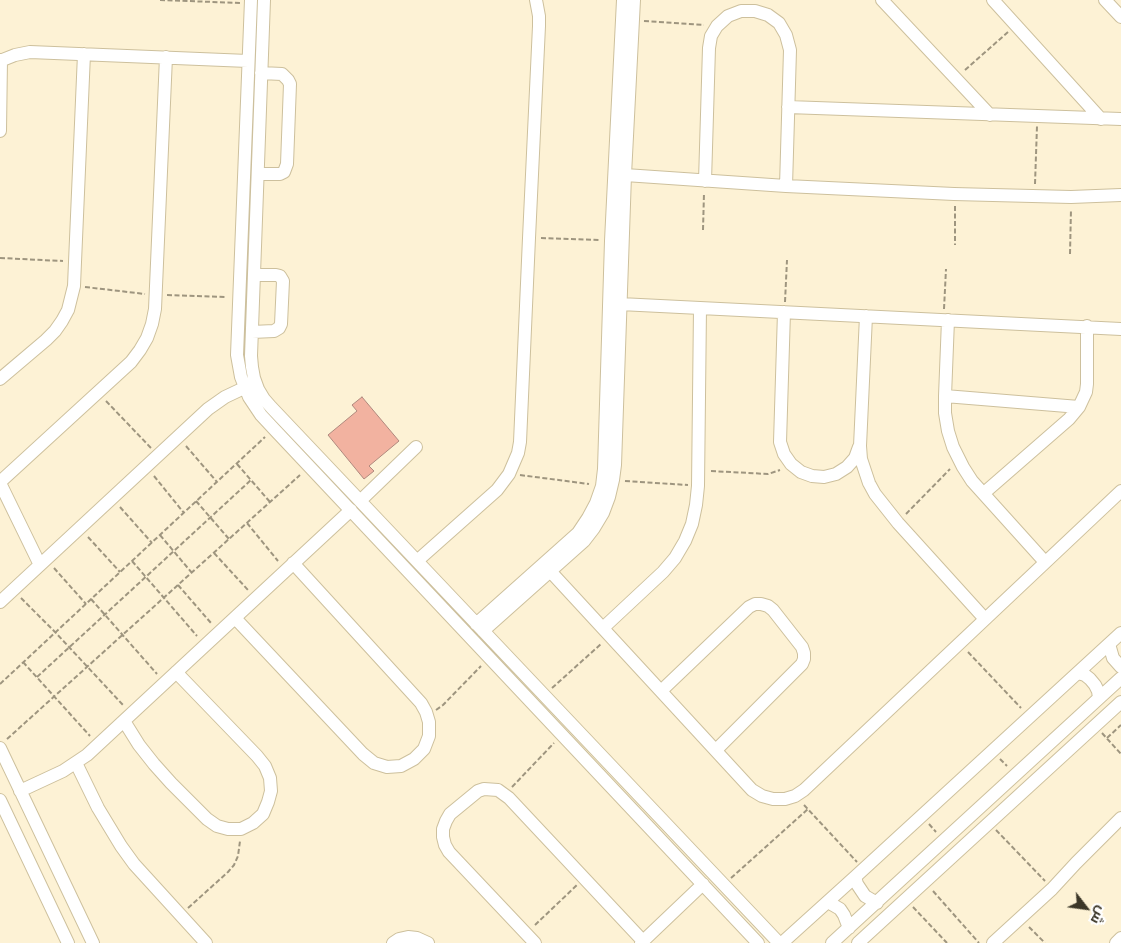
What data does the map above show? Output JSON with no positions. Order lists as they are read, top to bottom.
{
  "north": "bottom right"
}
